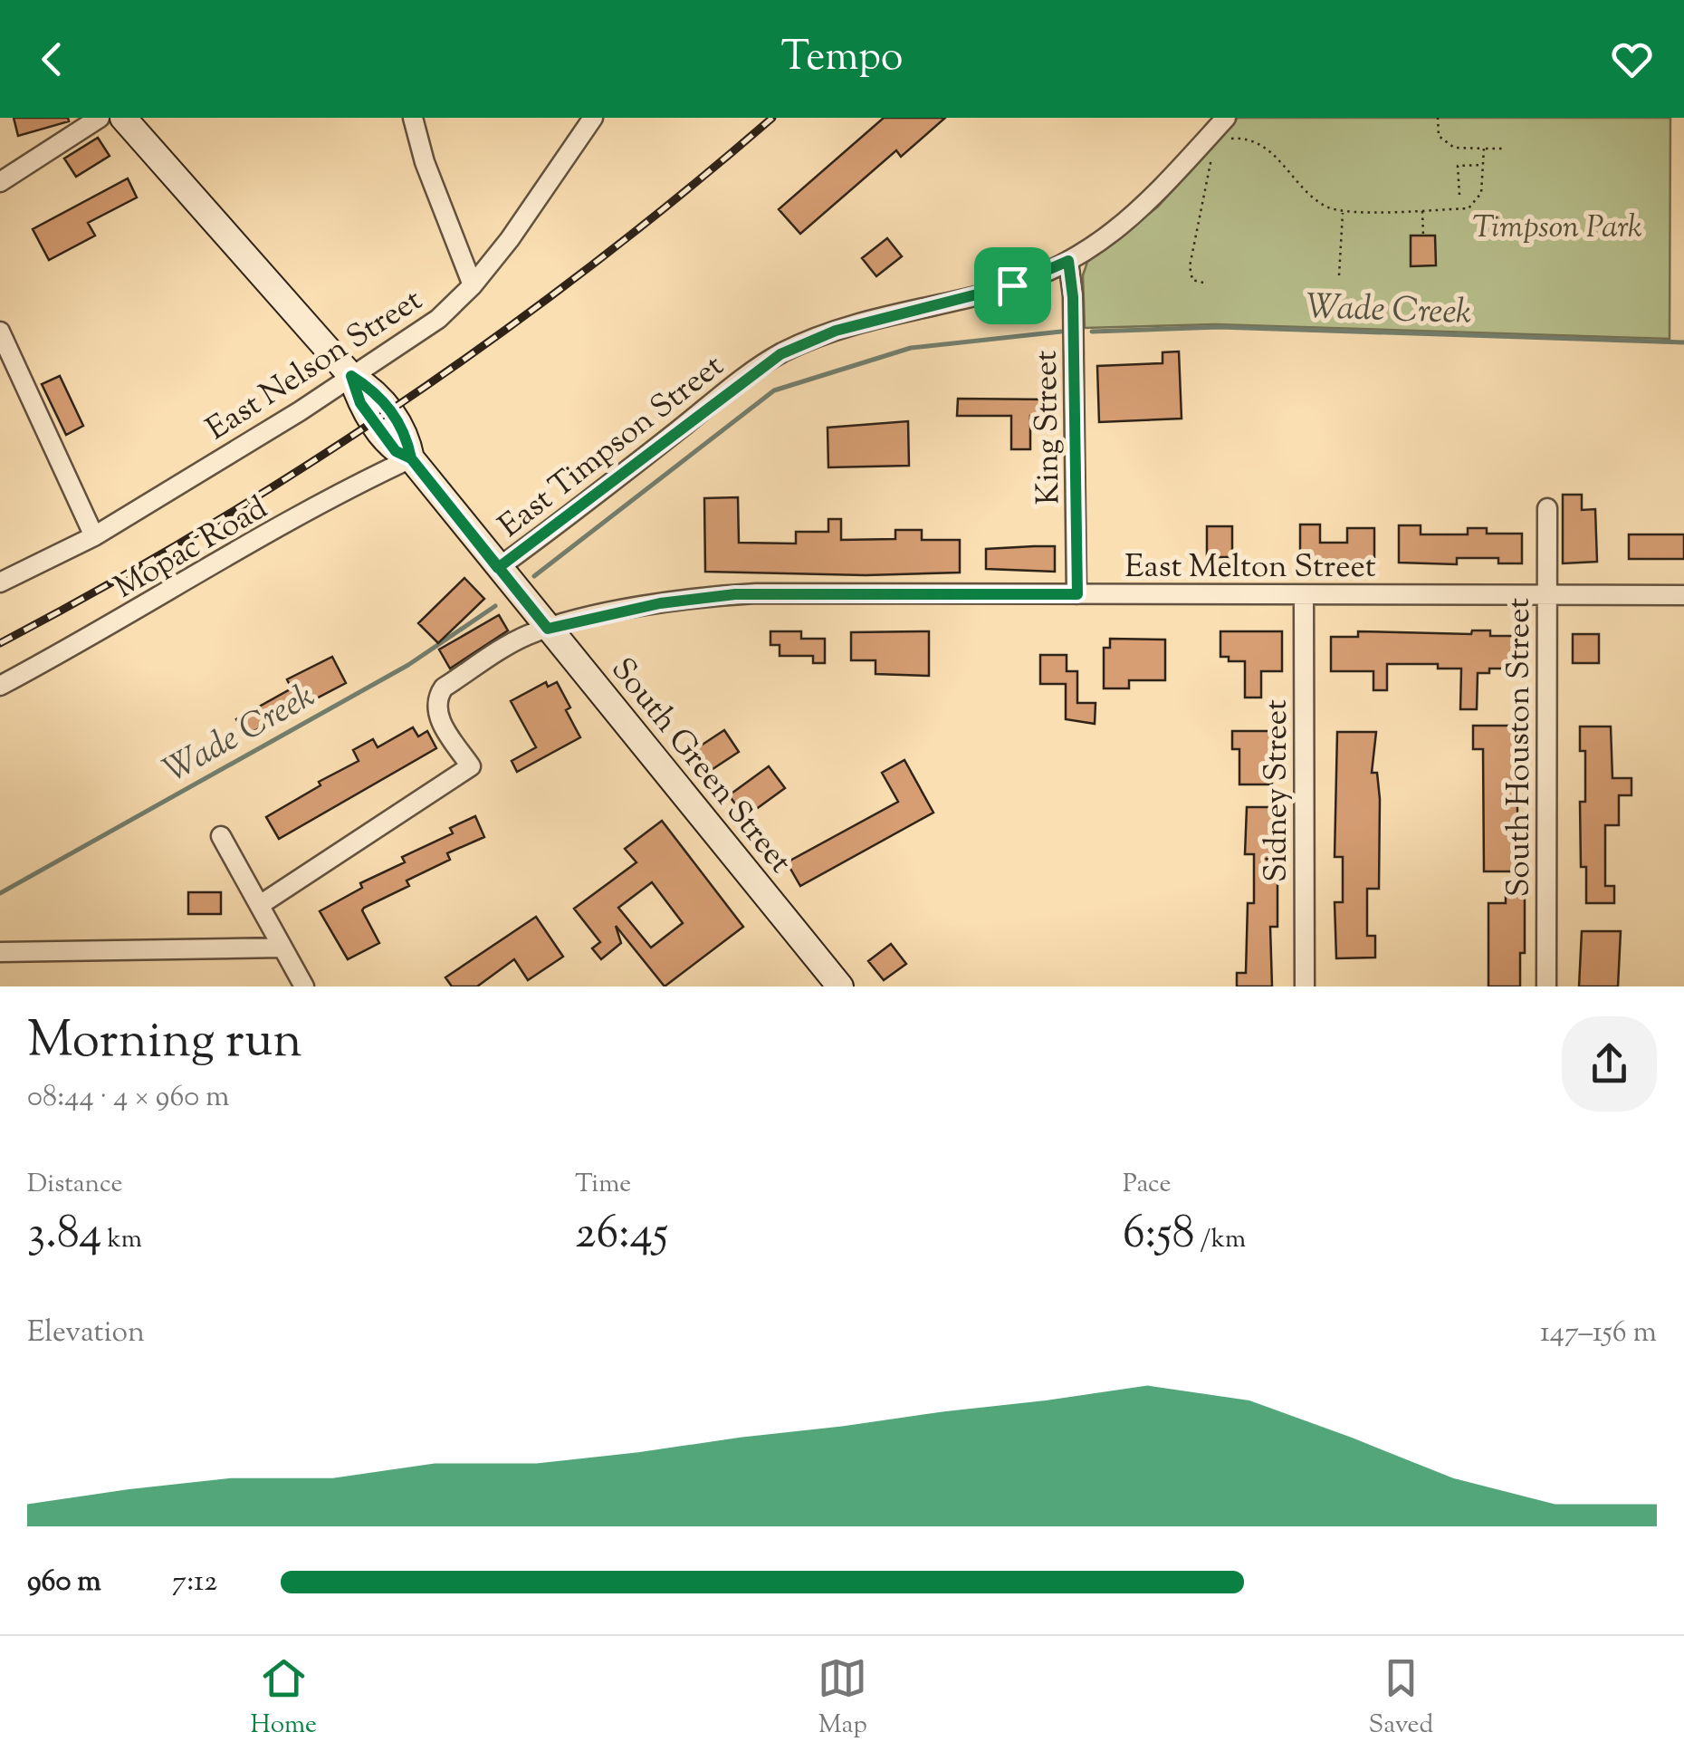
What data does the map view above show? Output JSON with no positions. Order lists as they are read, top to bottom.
{
  "streets": {
    "street": [
      "East Nelson Street",
      "King Street",
      "East Timpson Street",
      "Mopac Road",
      "East Melton Street",
      "South Houston Street",
      "South Green Street",
      "Sidney Street"
    ]
  },
  "crossings": [
    ["East Nelson Street", "South Green Street"],
    ["King Street", "East Timpson Street"],
    ["King Street", "East Melton Street"],
    ["East Timpson Street", "South Green Street"],
    ["Mopac Road", "South Green Street"],
    ["East Melton Street", "South Houston Street"],
    ["East Melton Street", "South Green Street"],
    ["East Melton Street", "Sidney Street"]
  ],
  "water": ["Wade Creek"],
  "parks": ["Timpson Park"],
  "page": {
    "header": "Tempo",
    "heading": ["Morning run", "08:44 · 4 × 960 m"],
    "stats": [
      ["Distance", "3.84 km"],
      ["Time", "26:45"],
      ["Pace", "6:58 /km"]
    ],
    "chart": ["Elevation", "147–156 m"],
    "list": [
      {
        "name": "960 m",
        "note": "7:12"
      }
    ],
    "tabs": ["Home", "Map", "Saved"]
  }
}
